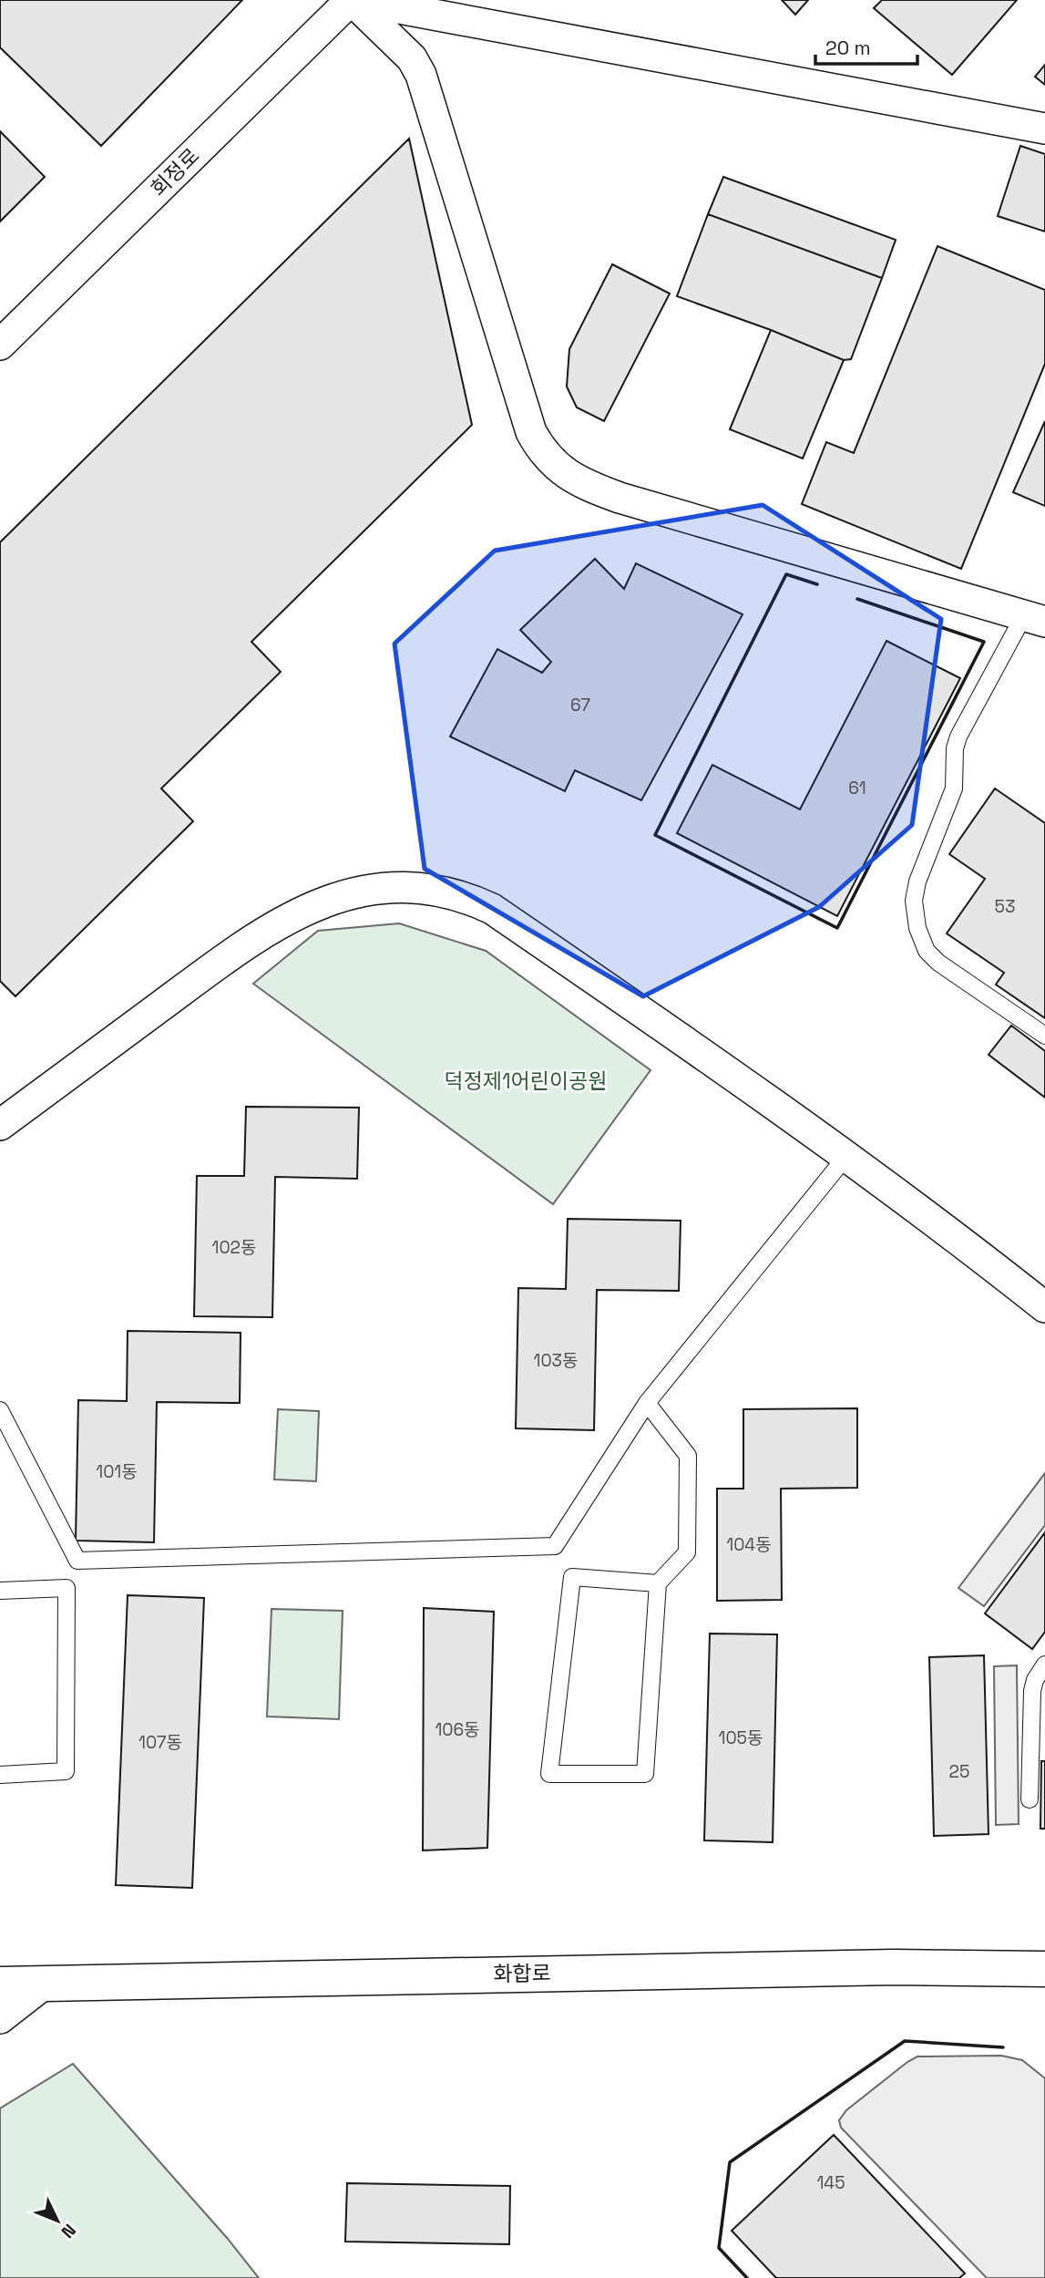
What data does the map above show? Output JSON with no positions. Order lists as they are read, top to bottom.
{
  "streets": {
    "main road": ["화합로"],
    "street": ["회정로"]
  },
  "parks": ["덕정제1어린이공원"],
  "house_numbers": [
    "67",
    "61",
    "53",
    "102동",
    "103동",
    "101동",
    "104동",
    "106동",
    "105동",
    "107동",
    "25",
    "145"
  ],
  "scale_bar": "20 m",
  "north": "bottom right"
}
